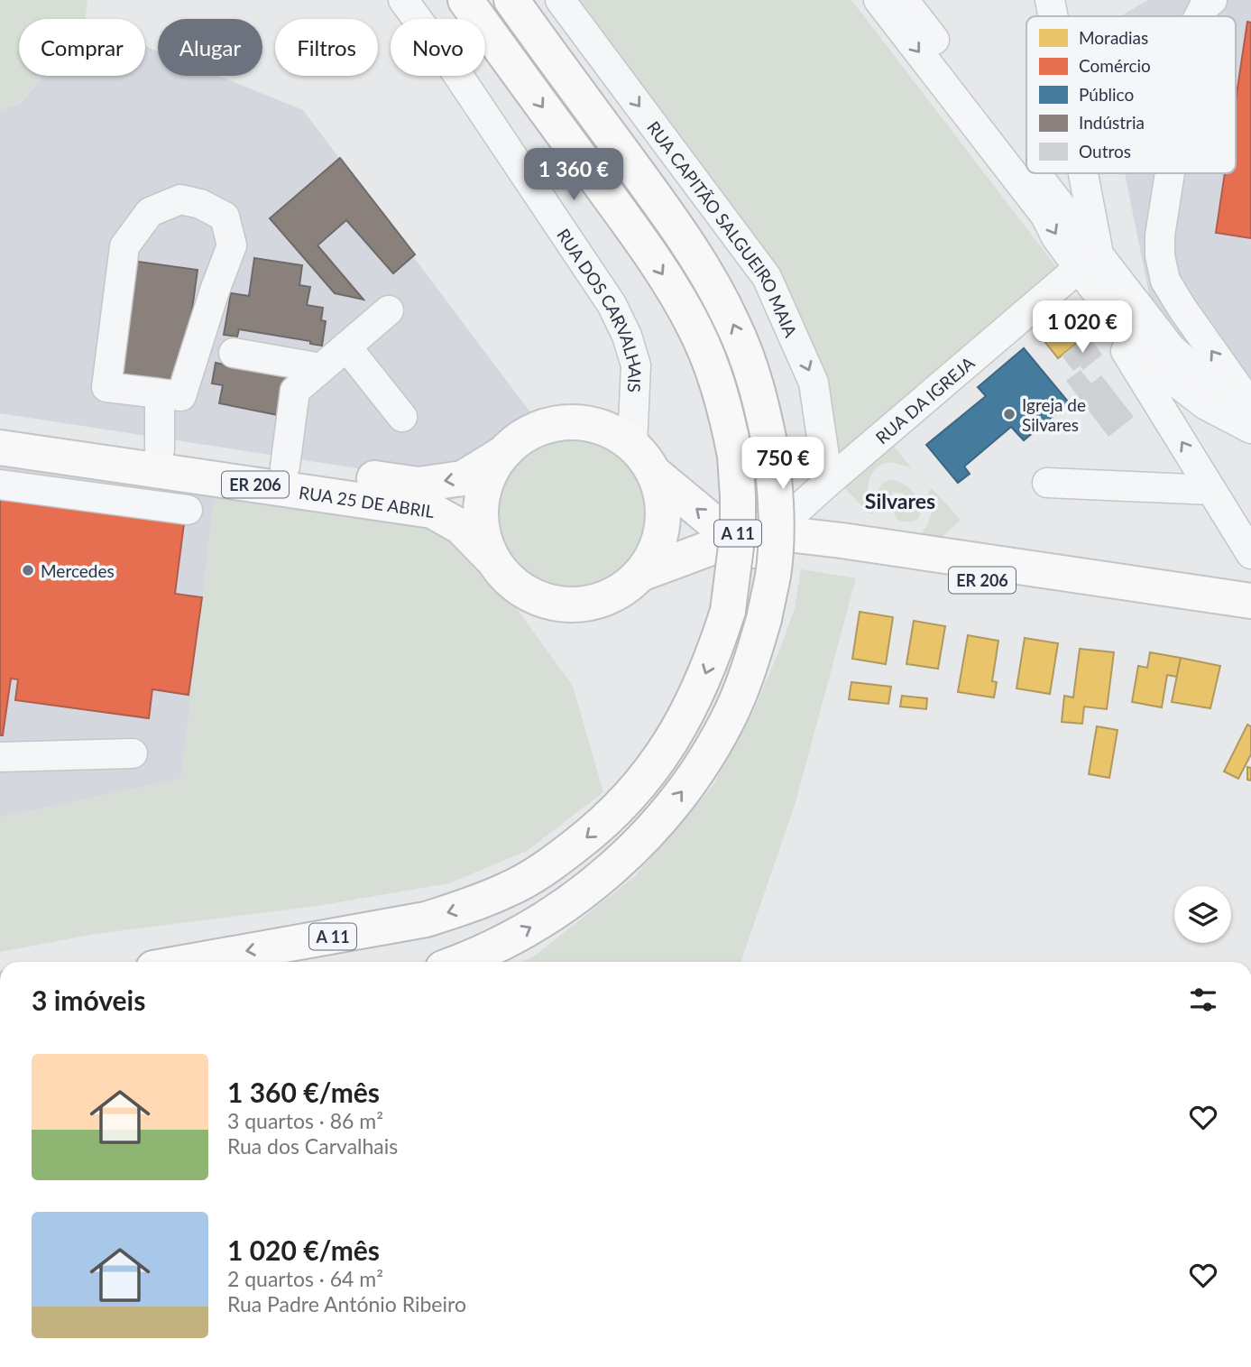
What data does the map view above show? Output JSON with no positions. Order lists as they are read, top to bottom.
{
  "streets": {
    "main road": ["ER 206", "RUA 25 DE ABRIL", "A 11"],
    "street": ["RUA CAPITÃO SALGUEIRO MAIA", "RUA DOS CARVALHAIS", "RUA DA IGREJA"]
  },
  "crossings": [
    ["RUA CAPITÃO SALGUEIRO MAIA", "RUA DA IGREJA"],
    ["RUA DOS CARVALHAIS", "ER 206"],
    ["RUA DOS CARVALHAIS", "RUA 25 DE ABRIL"],
    ["RUA DA IGREJA", "ER 206"],
    ["ER 206", "RUA 25 DE ABRIL"]
  ],
  "one_way": ["RUA CAPITÃO SALGUEIRO MAIA"],
  "districts": ["Silvares"],
  "places": ["Igreja de Silvares", "Mercedes"],
  "legend": [
    "Moradias",
    "Comércio",
    "Público",
    "Indústria",
    "Outros"
  ],
  "page": {
    "chip": [
      "Comprar",
      "Alugar",
      "Filtros",
      "Novo"
    ],
    "price": ["1 360 €", "1 020 €", "750 €"],
    "heading": "3 imóveis",
    "list": [
      {
        "name": "1 360 €/mês",
        "note": "3 quartos · 86 m² · Rua dos Carvalhais"
      },
      {
        "name": "1 020 €/mês",
        "note": "2 quartos · 64 m² · Rua Padre António Ribeiro"
      }
    ]
  }
}
